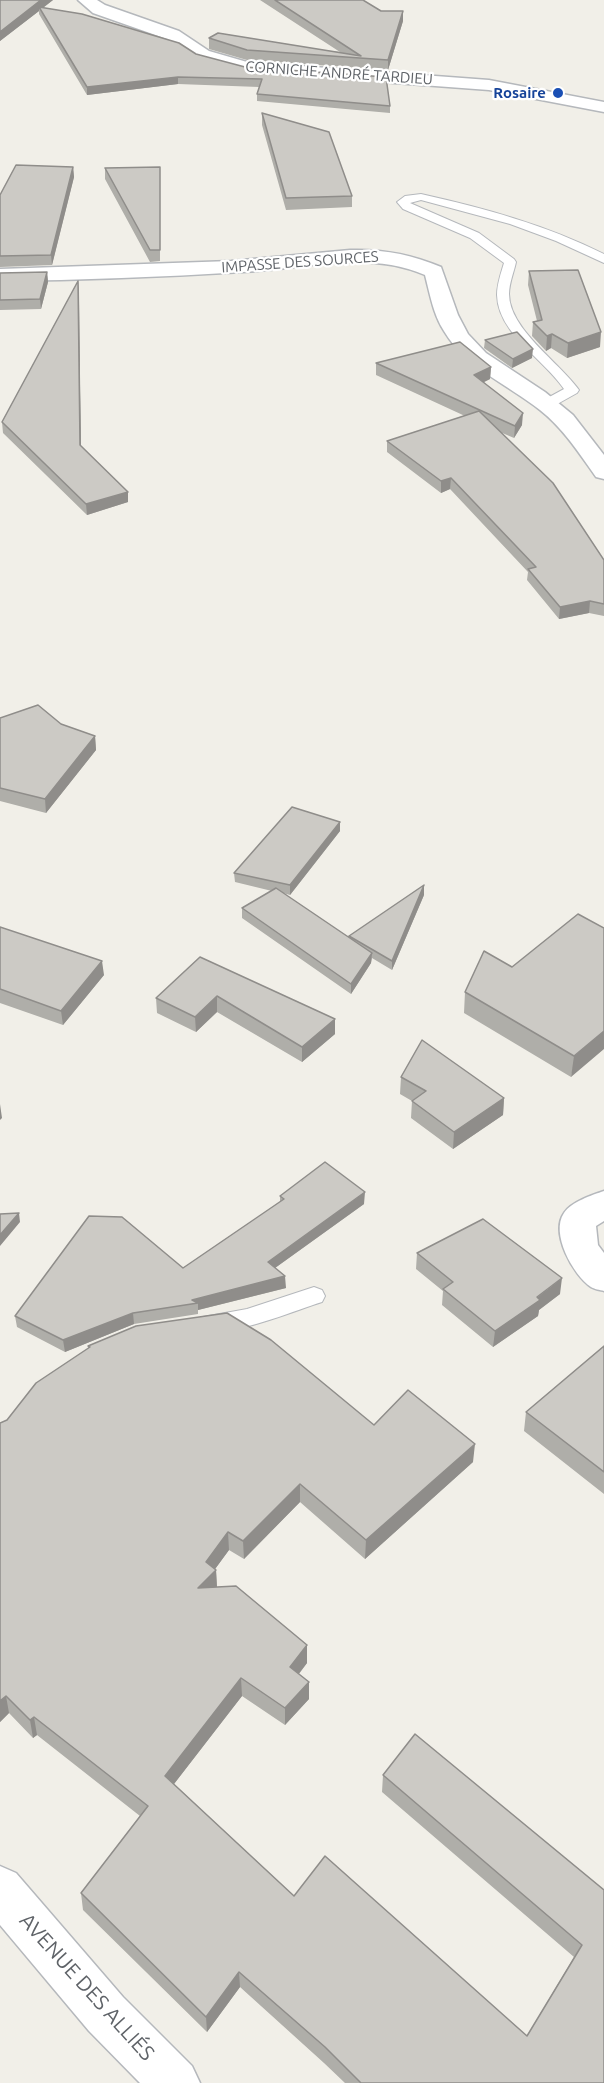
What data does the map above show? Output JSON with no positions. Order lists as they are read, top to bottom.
{
  "streets": {
    "street": ["CORNICHE ANDRÉ TARDIEU", "IMPASSE DES SOURCES", "AVENUE DES ALLIÉS"]
  },
  "places": ["Rosaire"]
}
